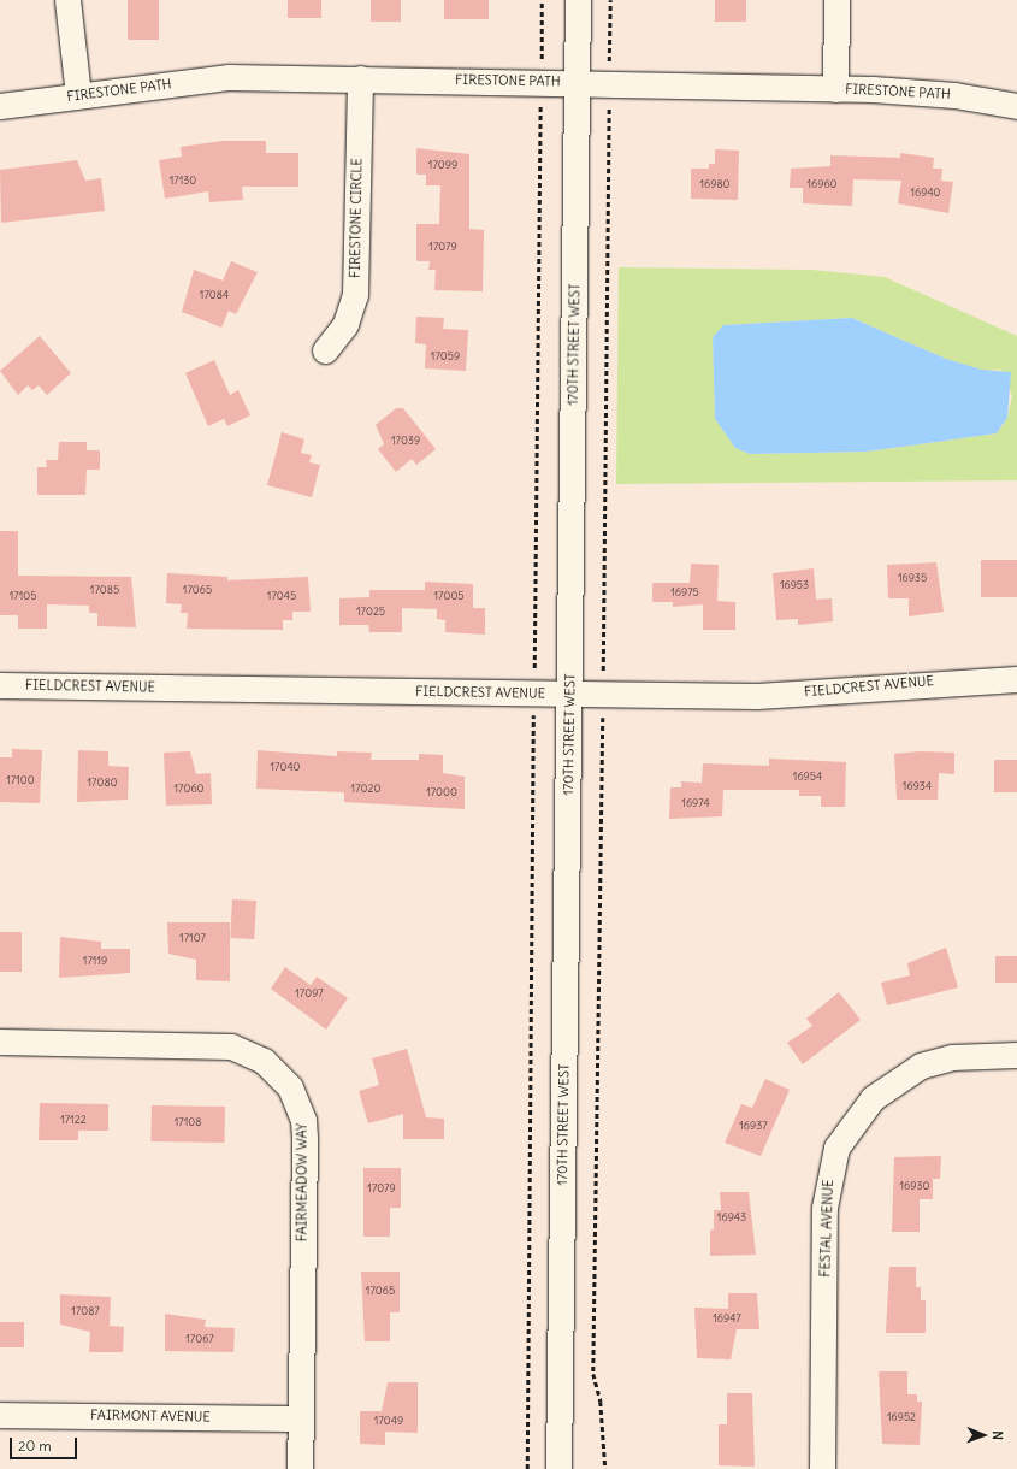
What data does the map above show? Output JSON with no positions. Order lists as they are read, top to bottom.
{
  "streets": {
    "street": [
      "FIRESTONE PATH",
      "FIRESTONE CIRCLE",
      "170TH STREET WEST",
      "FIELDCREST AVENUE",
      "FAIRMEADOW WAY",
      "FESTAL AVENUE",
      "FAIRMONT AVENUE"
    ]
  },
  "crossings": [
    ["FIRESTONE PATH", "FIRESTONE CIRCLE"],
    ["FIRESTONE PATH", "170TH STREET WEST"],
    ["170TH STREET WEST", "FIELDCREST AVENUE"],
    ["FAIRMEADOW WAY", "FAIRMONT AVENUE"]
  ],
  "house_numbers": [
    "17099",
    "17130",
    "16980",
    "16960",
    "16940",
    "17079",
    "17084",
    "17059",
    "17039",
    "16935",
    "16953",
    "17085",
    "17065",
    "16975",
    "17105",
    "17045",
    "17005",
    "17025",
    "17040",
    "16954",
    "17100",
    "17080",
    "16934",
    "17060",
    "17020",
    "17000",
    "16974",
    "17107",
    "17119",
    "17097",
    "17122",
    "17108",
    "16937",
    "16930",
    "17079",
    "16943",
    "17065",
    "17087",
    "16947",
    "17067",
    "16952",
    "17049"
  ],
  "scale_bar": "20 m",
  "north": "right"
}
